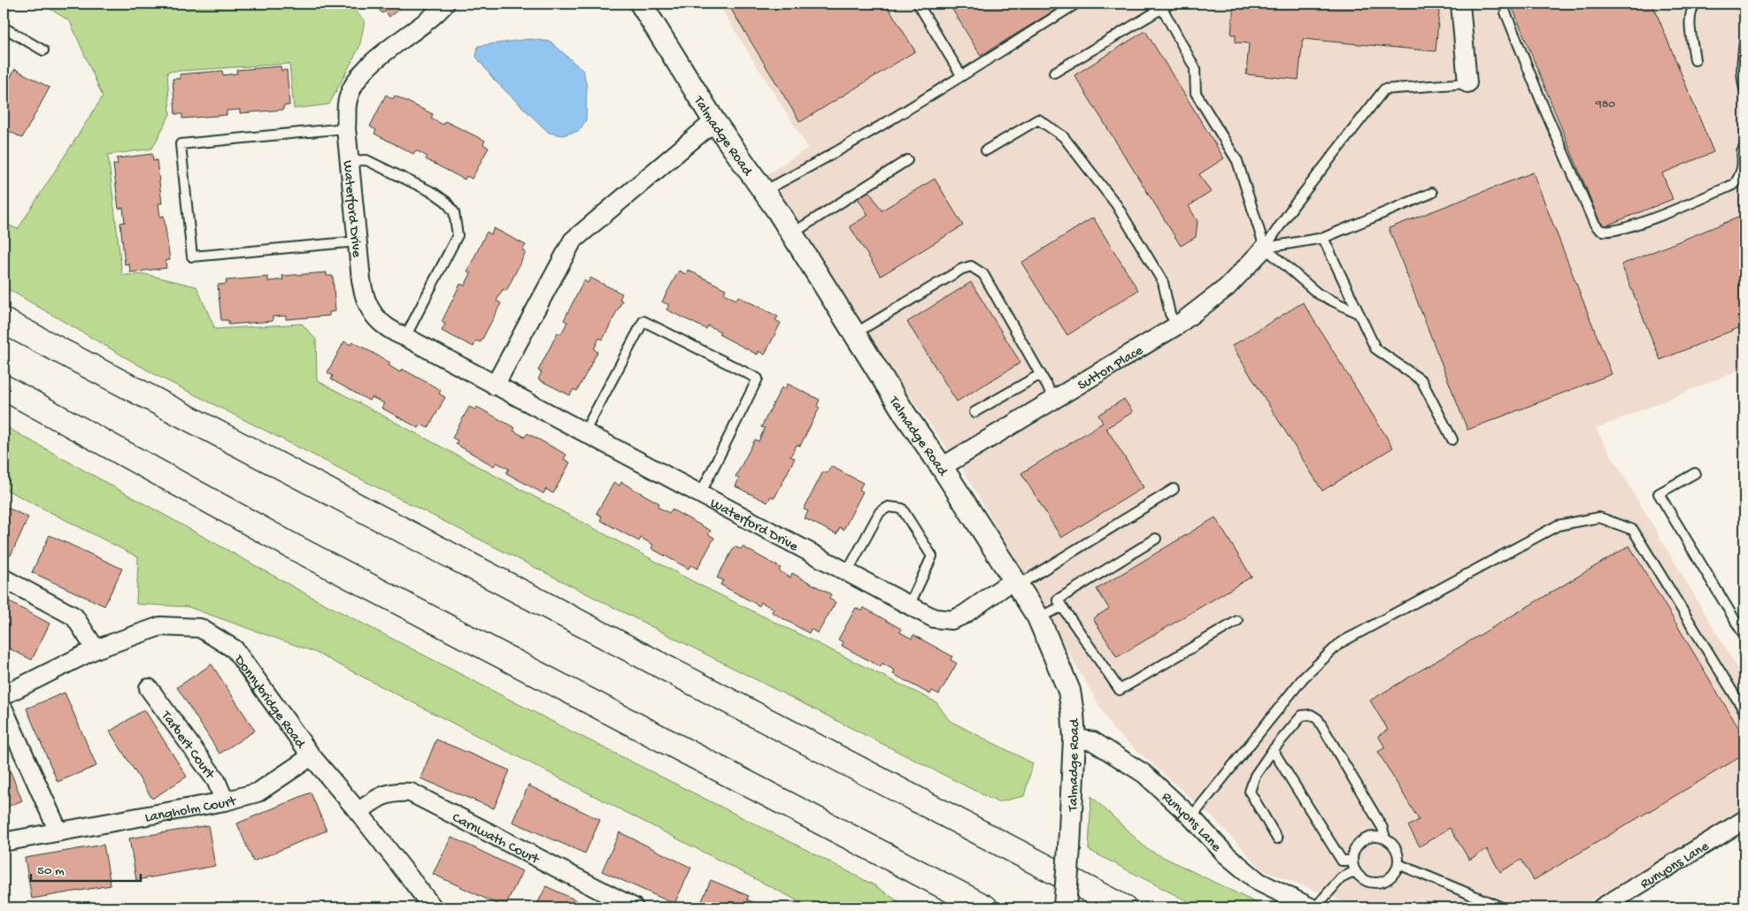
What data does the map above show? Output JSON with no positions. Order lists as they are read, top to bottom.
{
  "streets": {
    "street": [
      "Talmadge Road",
      "Waterford Drive",
      "Sutton Place",
      "Donnybridge Road",
      "Tarbert Court",
      "Langholm Court",
      "Runyons Lane",
      "Carnwath Court"
    ]
  },
  "crossings": [
    ["Talmadge Road", "Waterford Drive"],
    ["Talmadge Road", "Sutton Place"],
    ["Talmadge Road", "Runyons Lane"],
    ["Donnybridge Road", "Langholm Court"],
    ["Donnybridge Road", "Carnwath Court"],
    ["Tarbert Court", "Langholm Court"]
  ],
  "house_numbers": ["980"],
  "scale_bar": "50 m"
}
